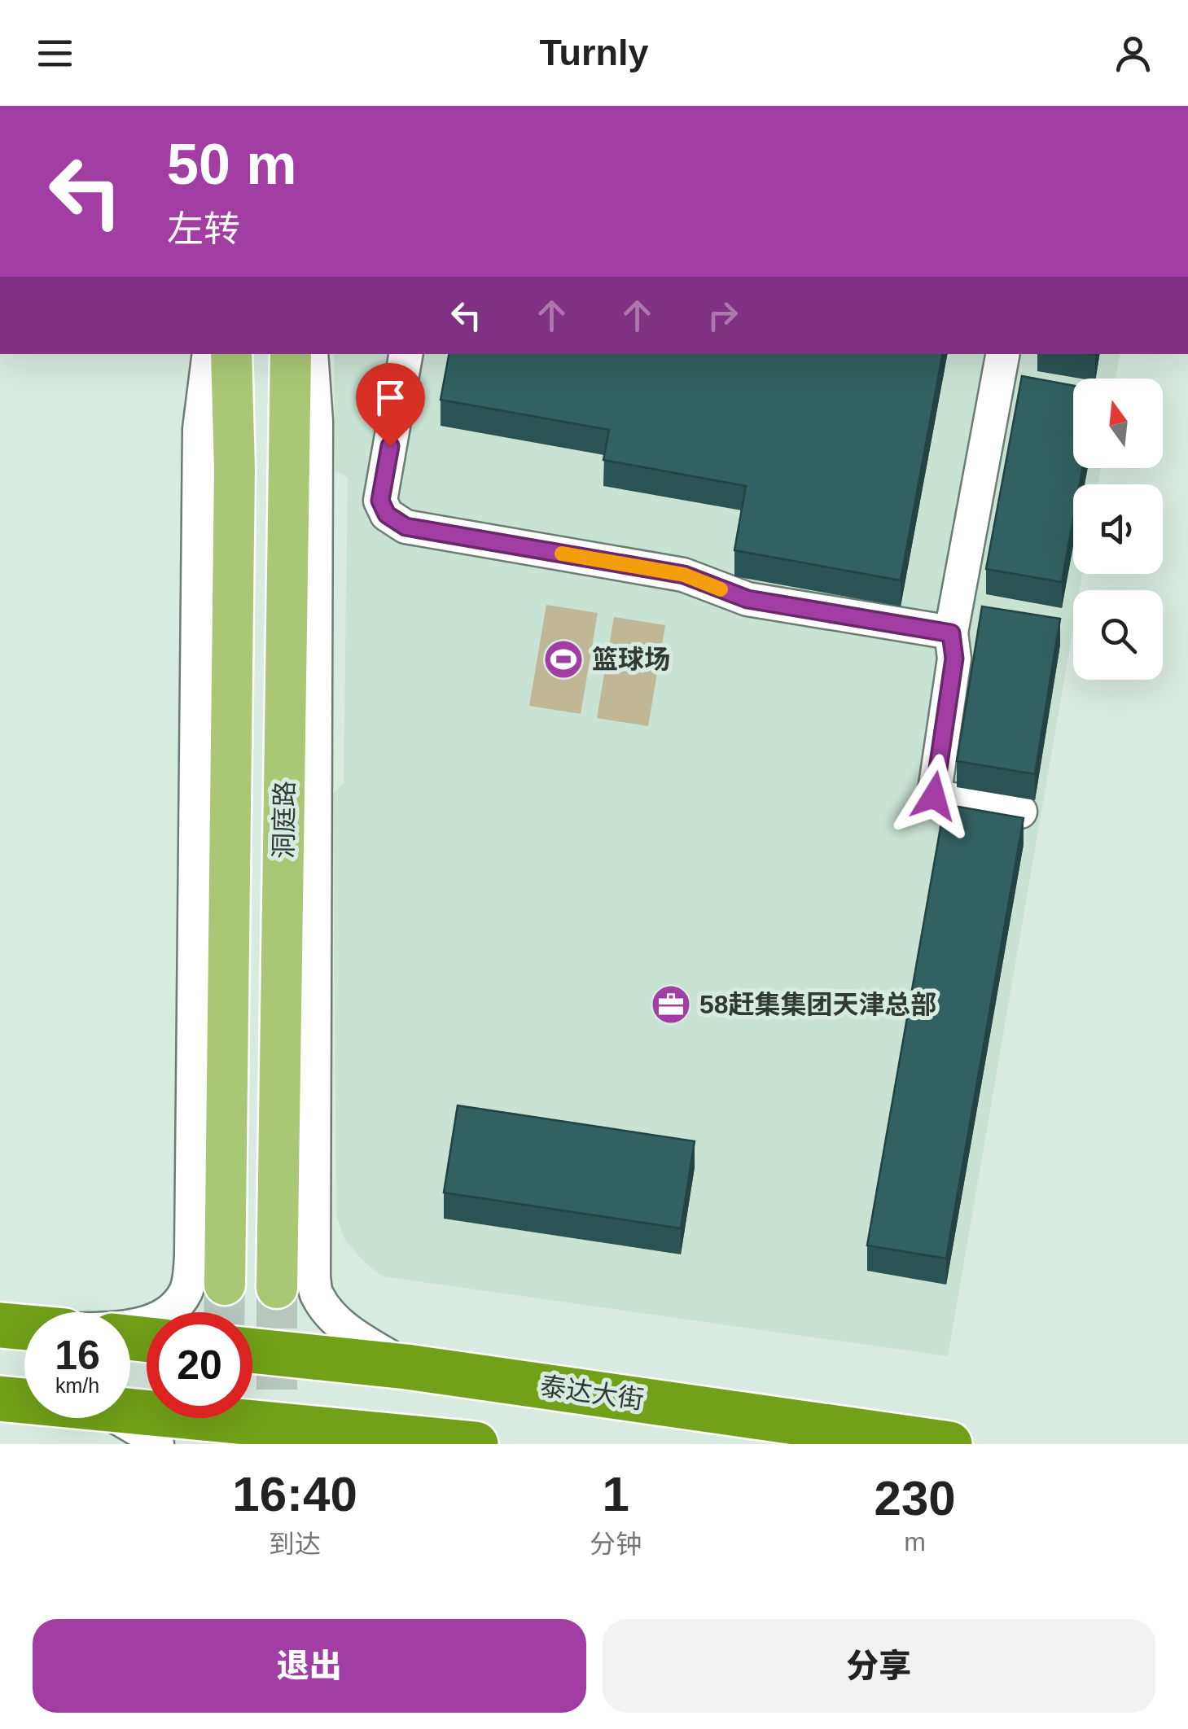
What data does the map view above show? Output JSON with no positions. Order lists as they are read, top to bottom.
{
  "streets": {
    "highway": ["泰达大街"],
    "main road": ["洞庭路"]
  },
  "places": {
    "sports": ["篮球场"],
    "office": ["58赶集集团天津总部"]
  },
  "north": "top",
  "page": {
    "header": "Turnly",
    "turn": ["50 m", "左转"],
    "speed": "16 km/h",
    "limit": "20",
    "eta": [
      "16:40",
      "到达",
      "1",
      "分钟",
      "230",
      "m"
    ],
    "buttons": ["退出", "分享"]
  }
}
